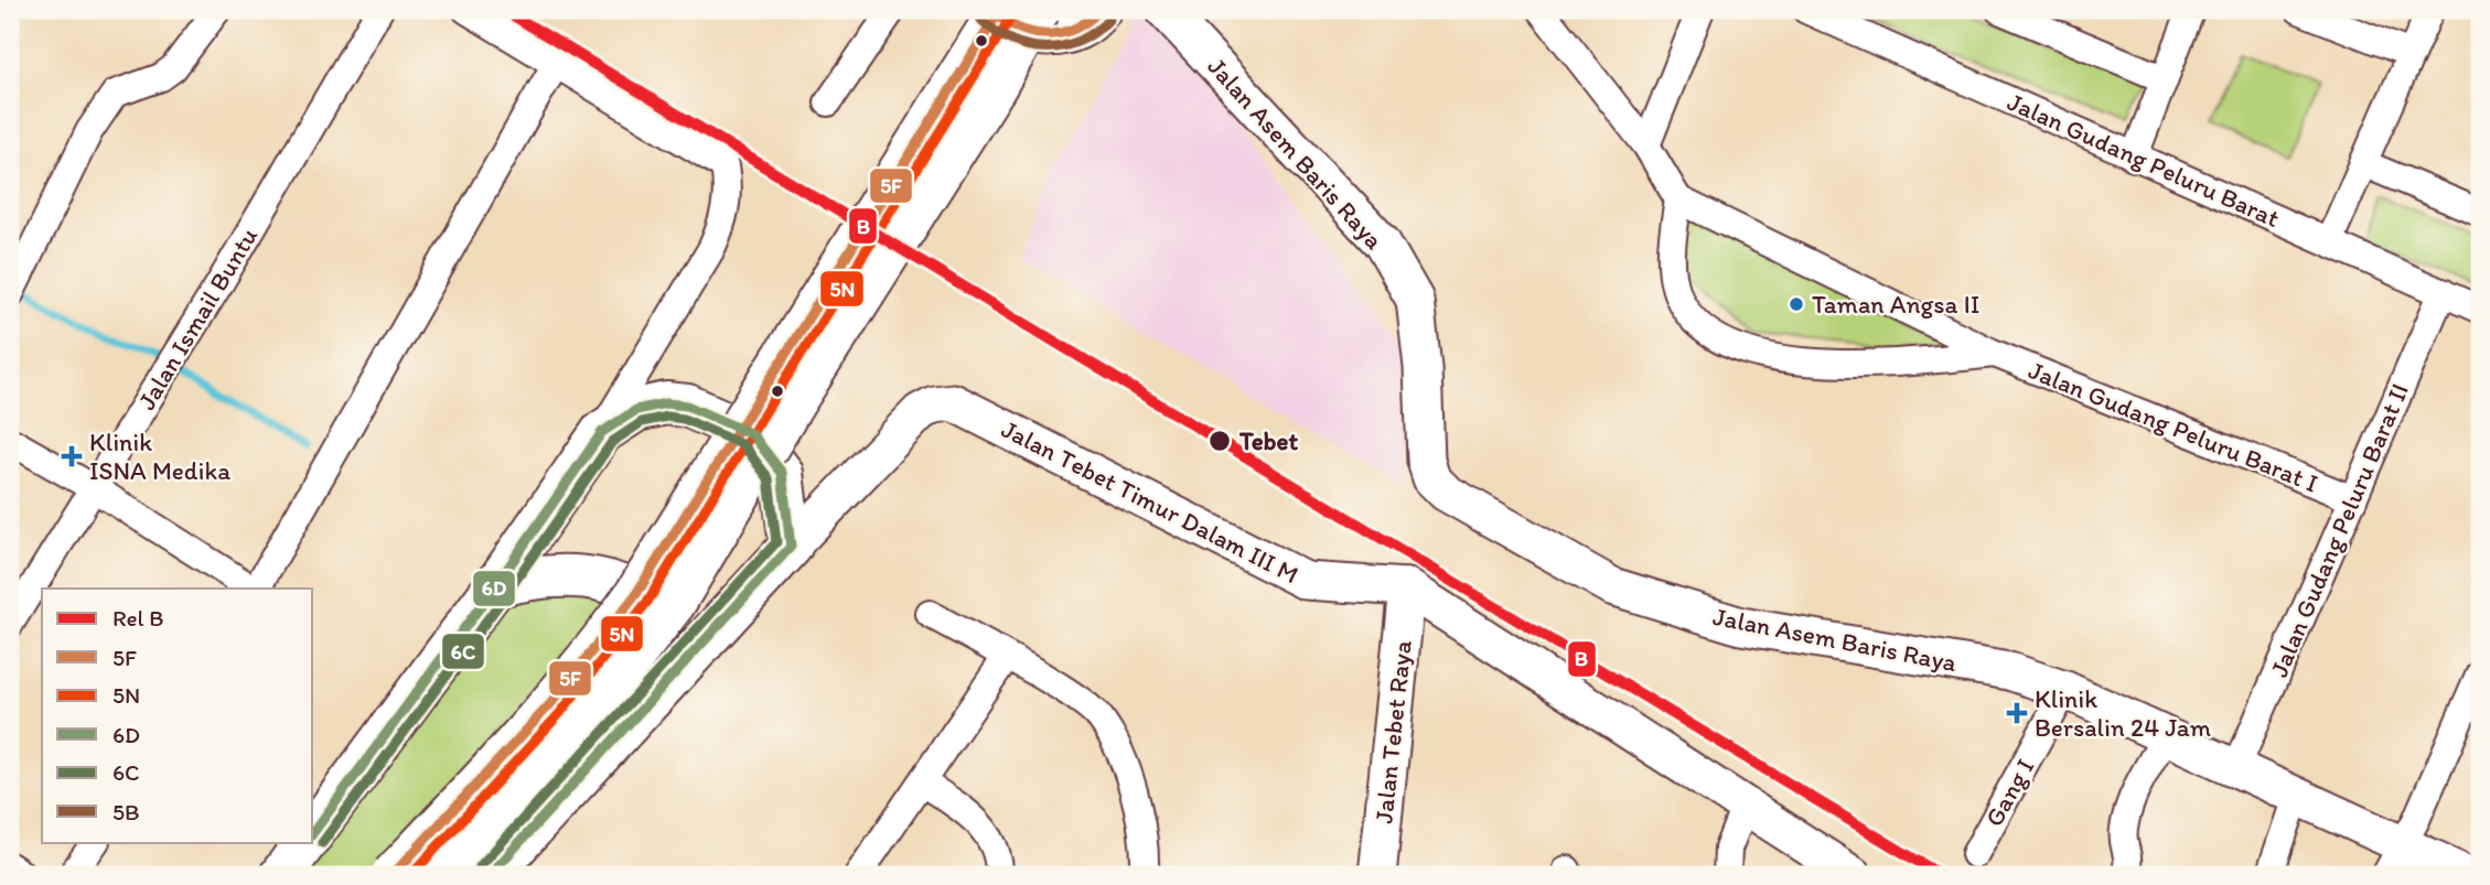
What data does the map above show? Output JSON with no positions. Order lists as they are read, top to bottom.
{
  "streets": {
    "street": [
      "Jalan Asem Baris Raya",
      "Jalan Gudang Peluru Barat",
      "Jalan Ismail Buntu",
      "Jalan Gudang Peluru Barat I",
      "Jalan Tebet Timur Dalam III M",
      "Jalan Gudang Peluru Barat II",
      "Jalan Tebet Raya",
      "Gang I"
    ]
  },
  "crossings": [
    ["Jalan Asem Baris Raya", "Jalan Gudang Peluru Barat II"],
    ["Jalan Asem Baris Raya", "Gang I"],
    ["Jalan Gudang Peluru Barat", "Jalan Gudang Peluru Barat II"],
    ["Jalan Gudang Peluru Barat I", "Jalan Gudang Peluru Barat II"],
    ["Jalan Tebet Timur Dalam III M", "Jalan Tebet Raya"]
  ],
  "places": {
    "other": ["Taman Angsa II", "Tebet"],
    "health": ["Klinik ISNA Medika", "Klinik Bersalin 24 Jam"]
  },
  "lines": [
    "rail line B",
    "transit line 5F",
    "transit line 5N",
    "transit line 5B",
    "transit line 6D",
    "transit line 6C"
  ],
  "legend": [
    "Rel B",
    "5F",
    "5N",
    "6D",
    "6C",
    "5B"
  ]
}
